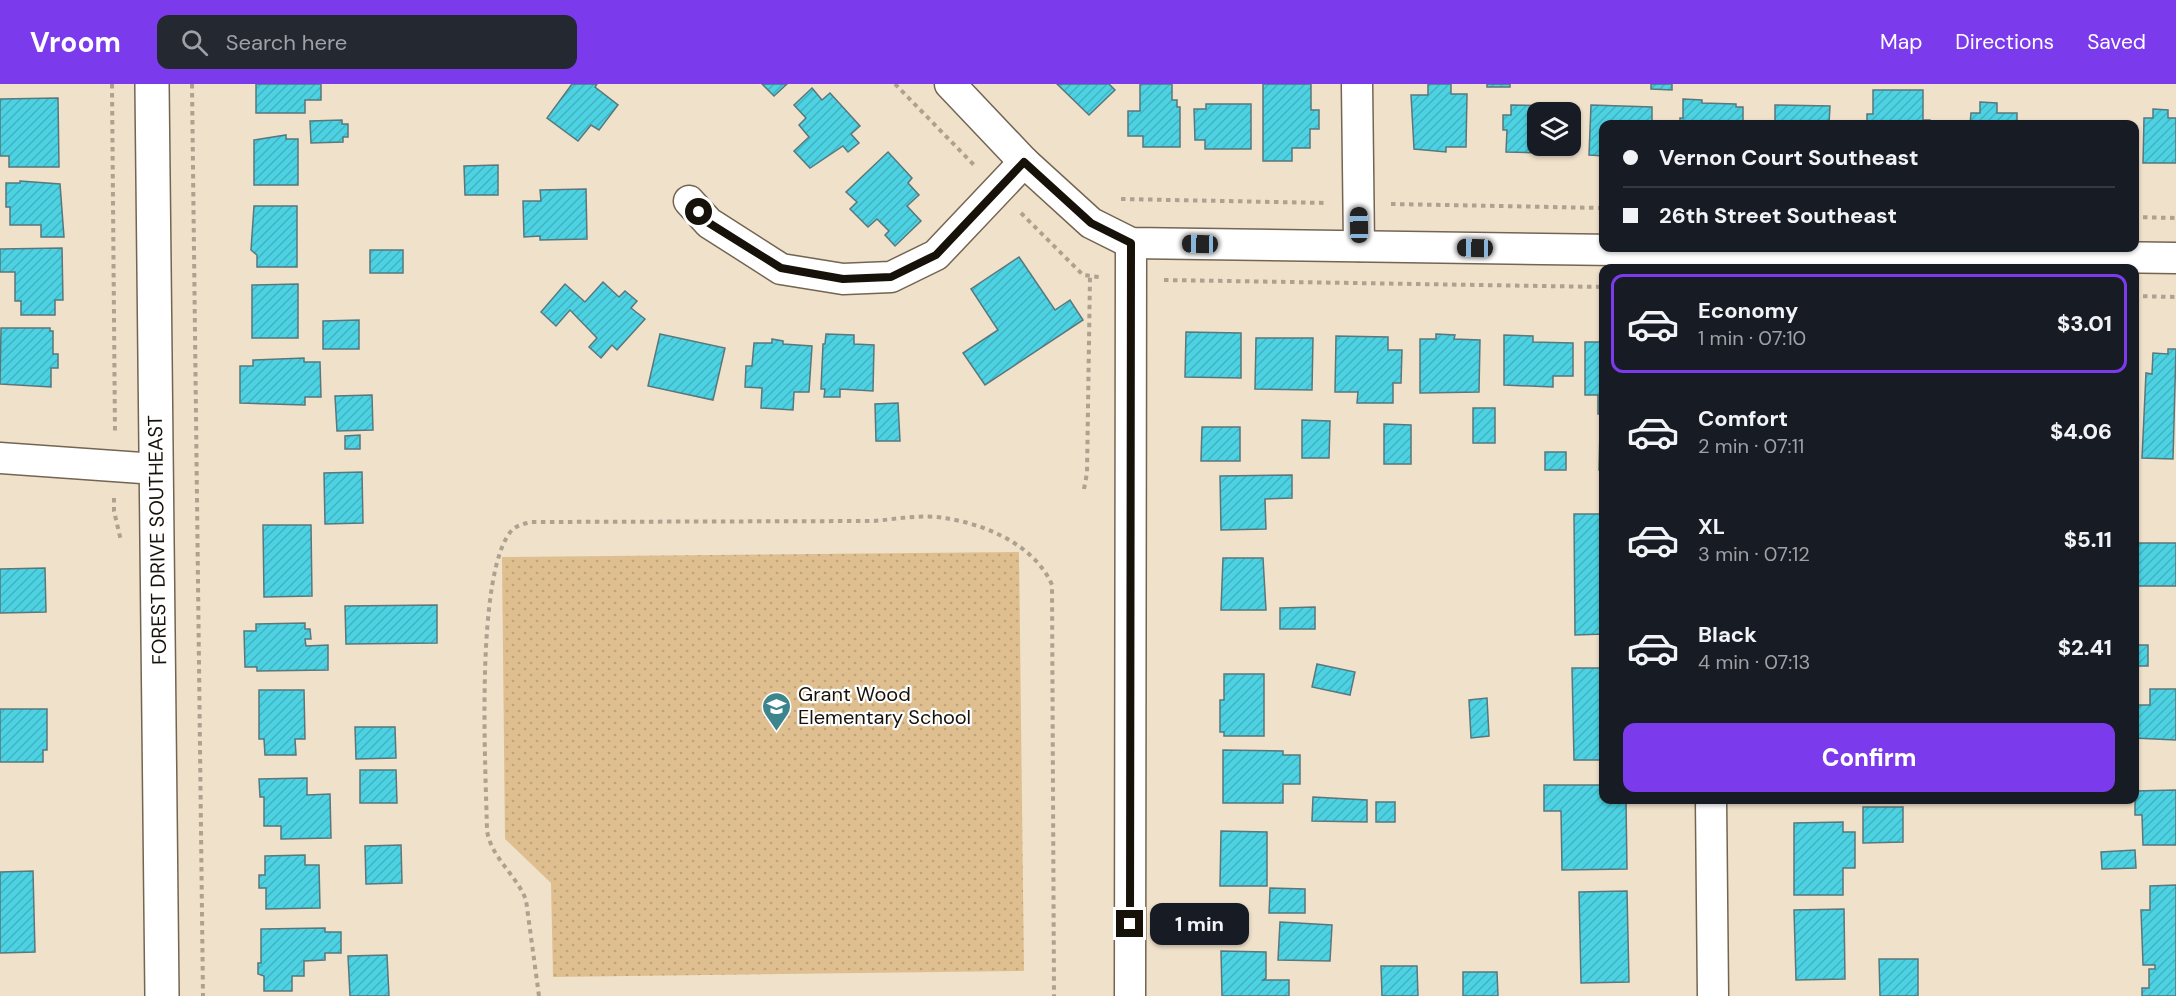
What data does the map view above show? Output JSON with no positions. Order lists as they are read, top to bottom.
{
  "streets": {
    "street": ["FOREST DRIVE SOUTHEAST"]
  },
  "places": {
    "school or university": ["Grant Wood Elementary School"]
  },
  "page": {
    "header": "Vroom",
    "search": "Search here",
    "nav": ["Map", "Directions", "Saved"],
    "banner": ["Vernon Court Southeast", "26th Street Southeast"],
    "list": [
      {
        "name": "Economy",
        "note": "1 min · 07:10",
        "value": "$3.01"
      },
      {
        "name": "Comfort",
        "note": "2 min · 07:11",
        "value": "$4.06"
      },
      {
        "name": "XL",
        "note": "3 min · 07:12",
        "value": "$5.11"
      },
      {
        "name": "Black",
        "note": "4 min · 07:13",
        "value": "$2.41"
      }
    ],
    "buttons": "Confirm",
    "bubble": "1 min"
  }
}
